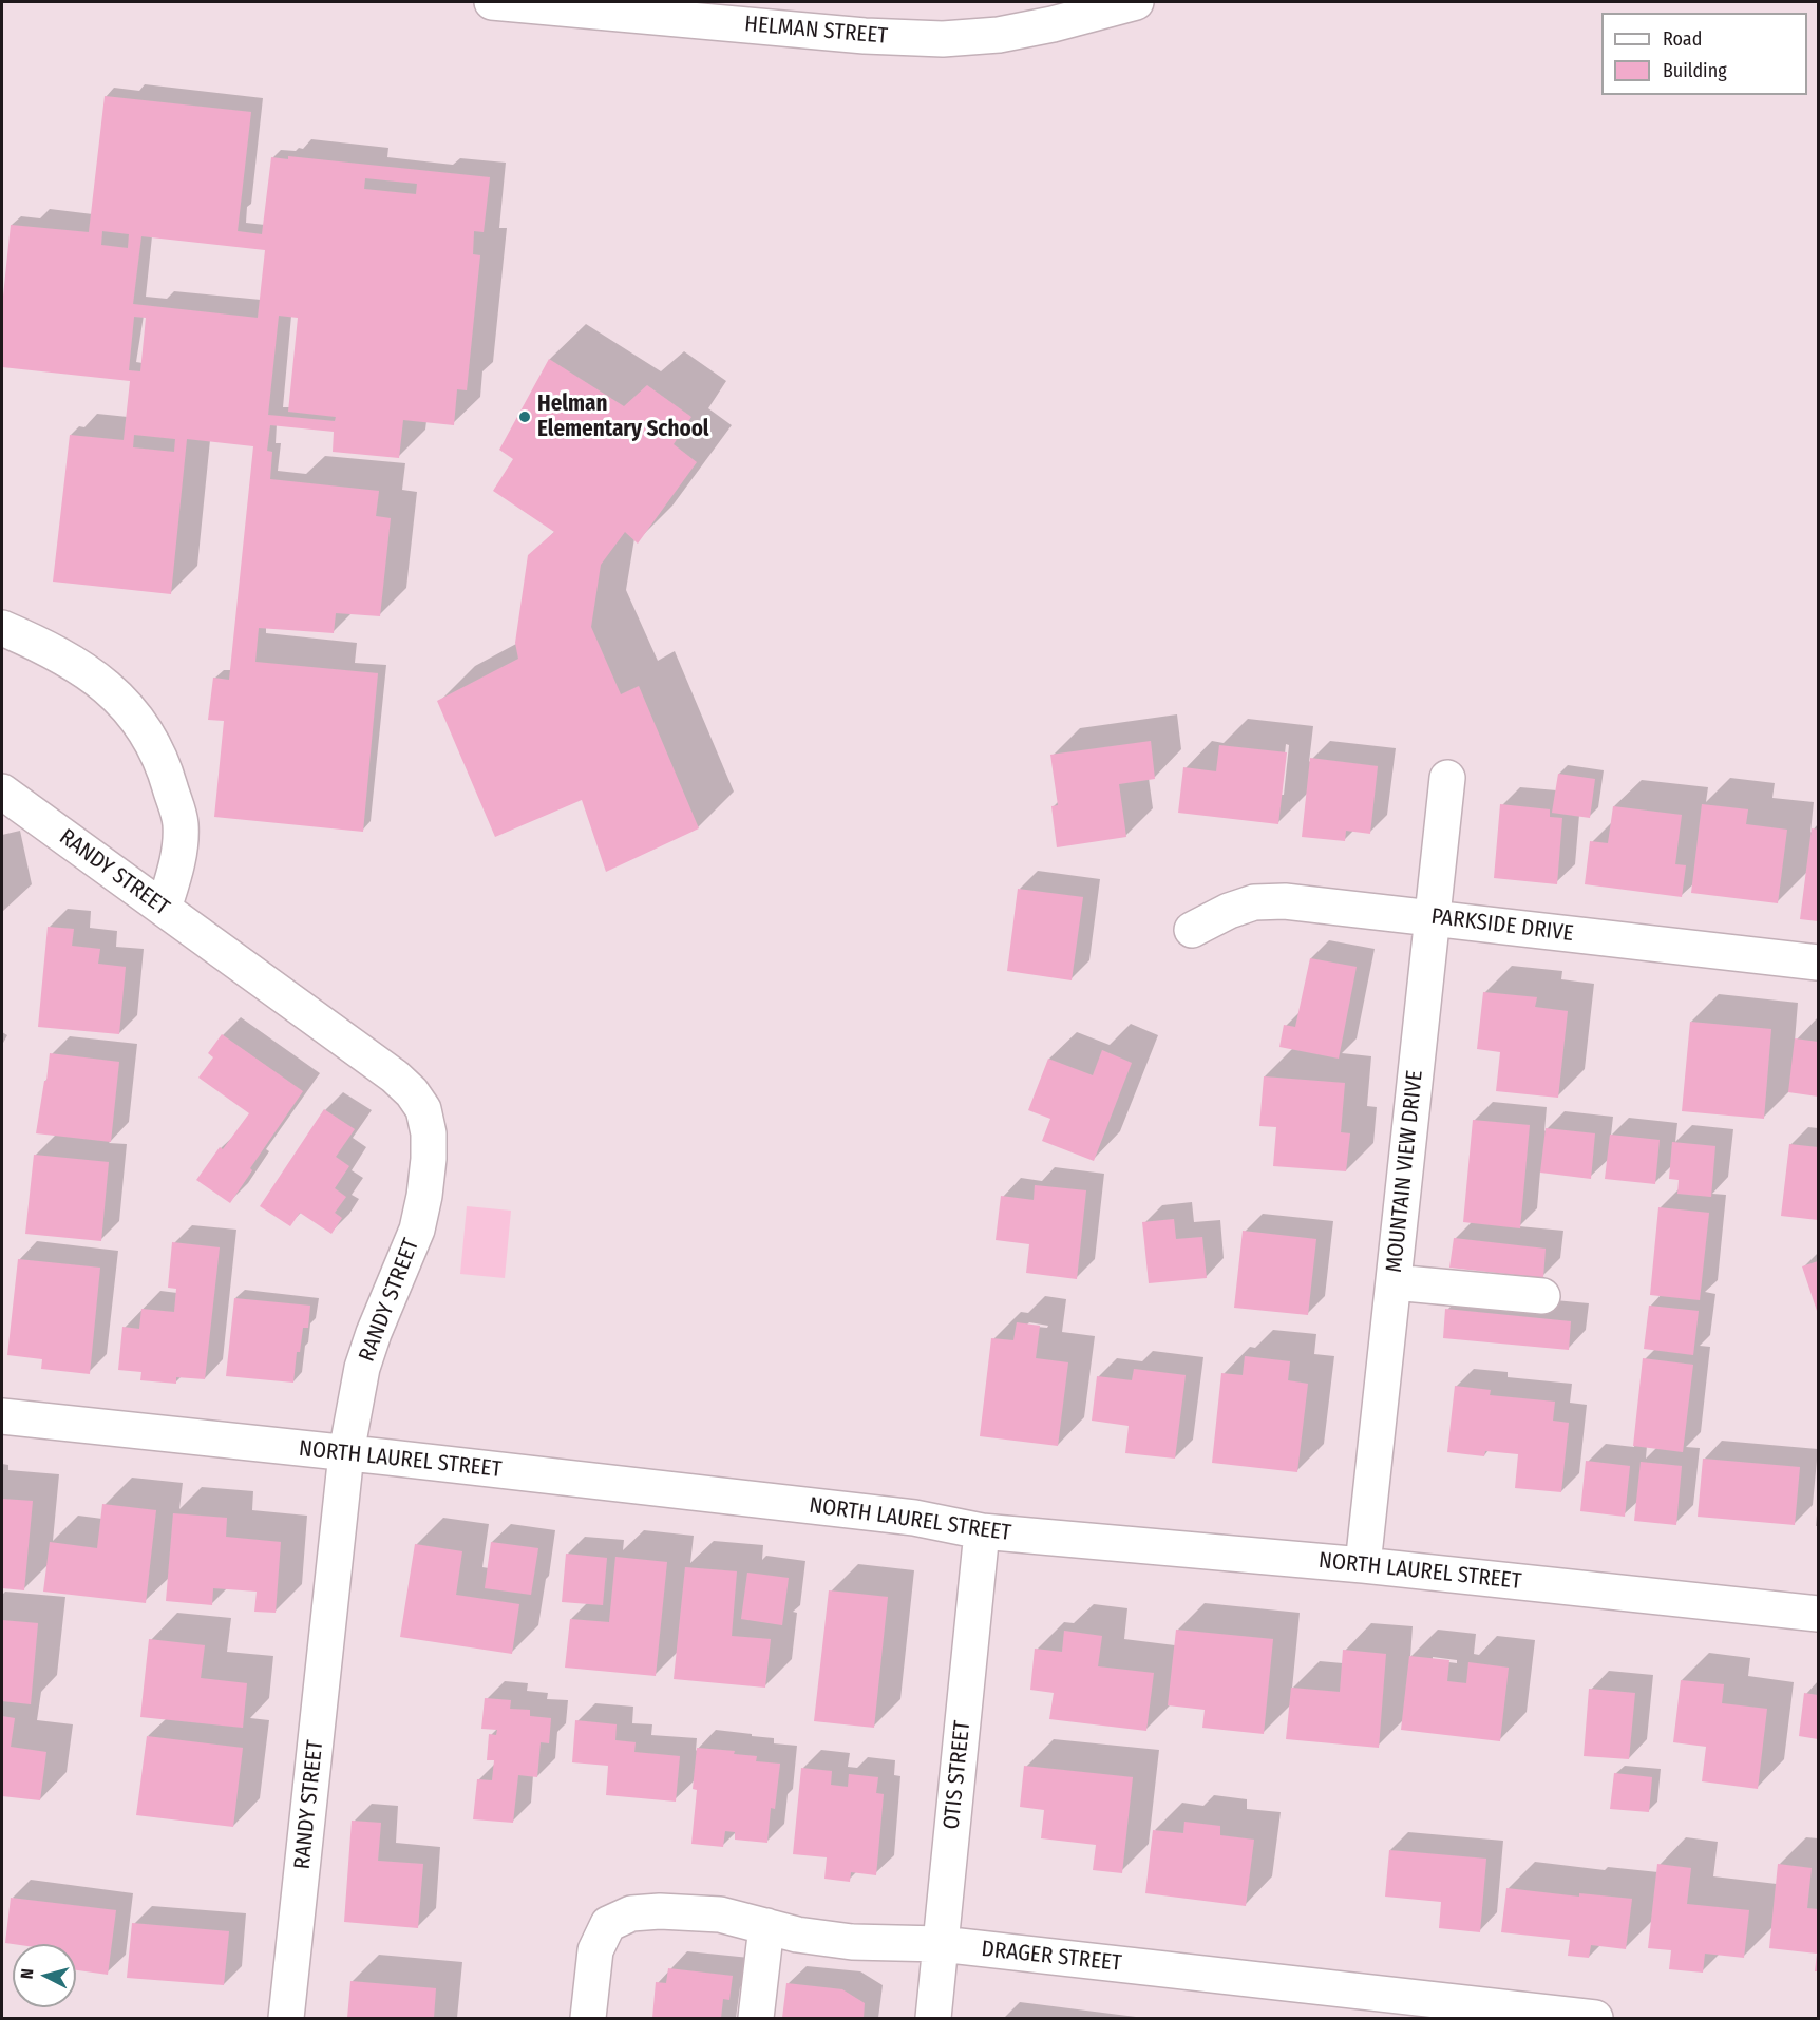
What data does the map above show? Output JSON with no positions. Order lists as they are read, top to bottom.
{
  "streets": {
    "street": [
      "HELMAN STREET",
      "RANDY STREET",
      "PARKSIDE DRIVE",
      "MOUNTAIN VIEW DRIVE",
      "NORTH LAUREL STREET",
      "OTIS STREET",
      "DRAGER STREET"
    ]
  },
  "crossings": [
    ["RANDY STREET", "NORTH LAUREL STREET"],
    ["PARKSIDE DRIVE", "MOUNTAIN VIEW DRIVE"],
    ["MOUNTAIN VIEW DRIVE", "NORTH LAUREL STREET"],
    ["NORTH LAUREL STREET", "OTIS STREET"],
    ["OTIS STREET", "DRAGER STREET"]
  ],
  "places": ["Helman Elementary School"],
  "legend": ["Road", "Building"],
  "north": "left"
}
